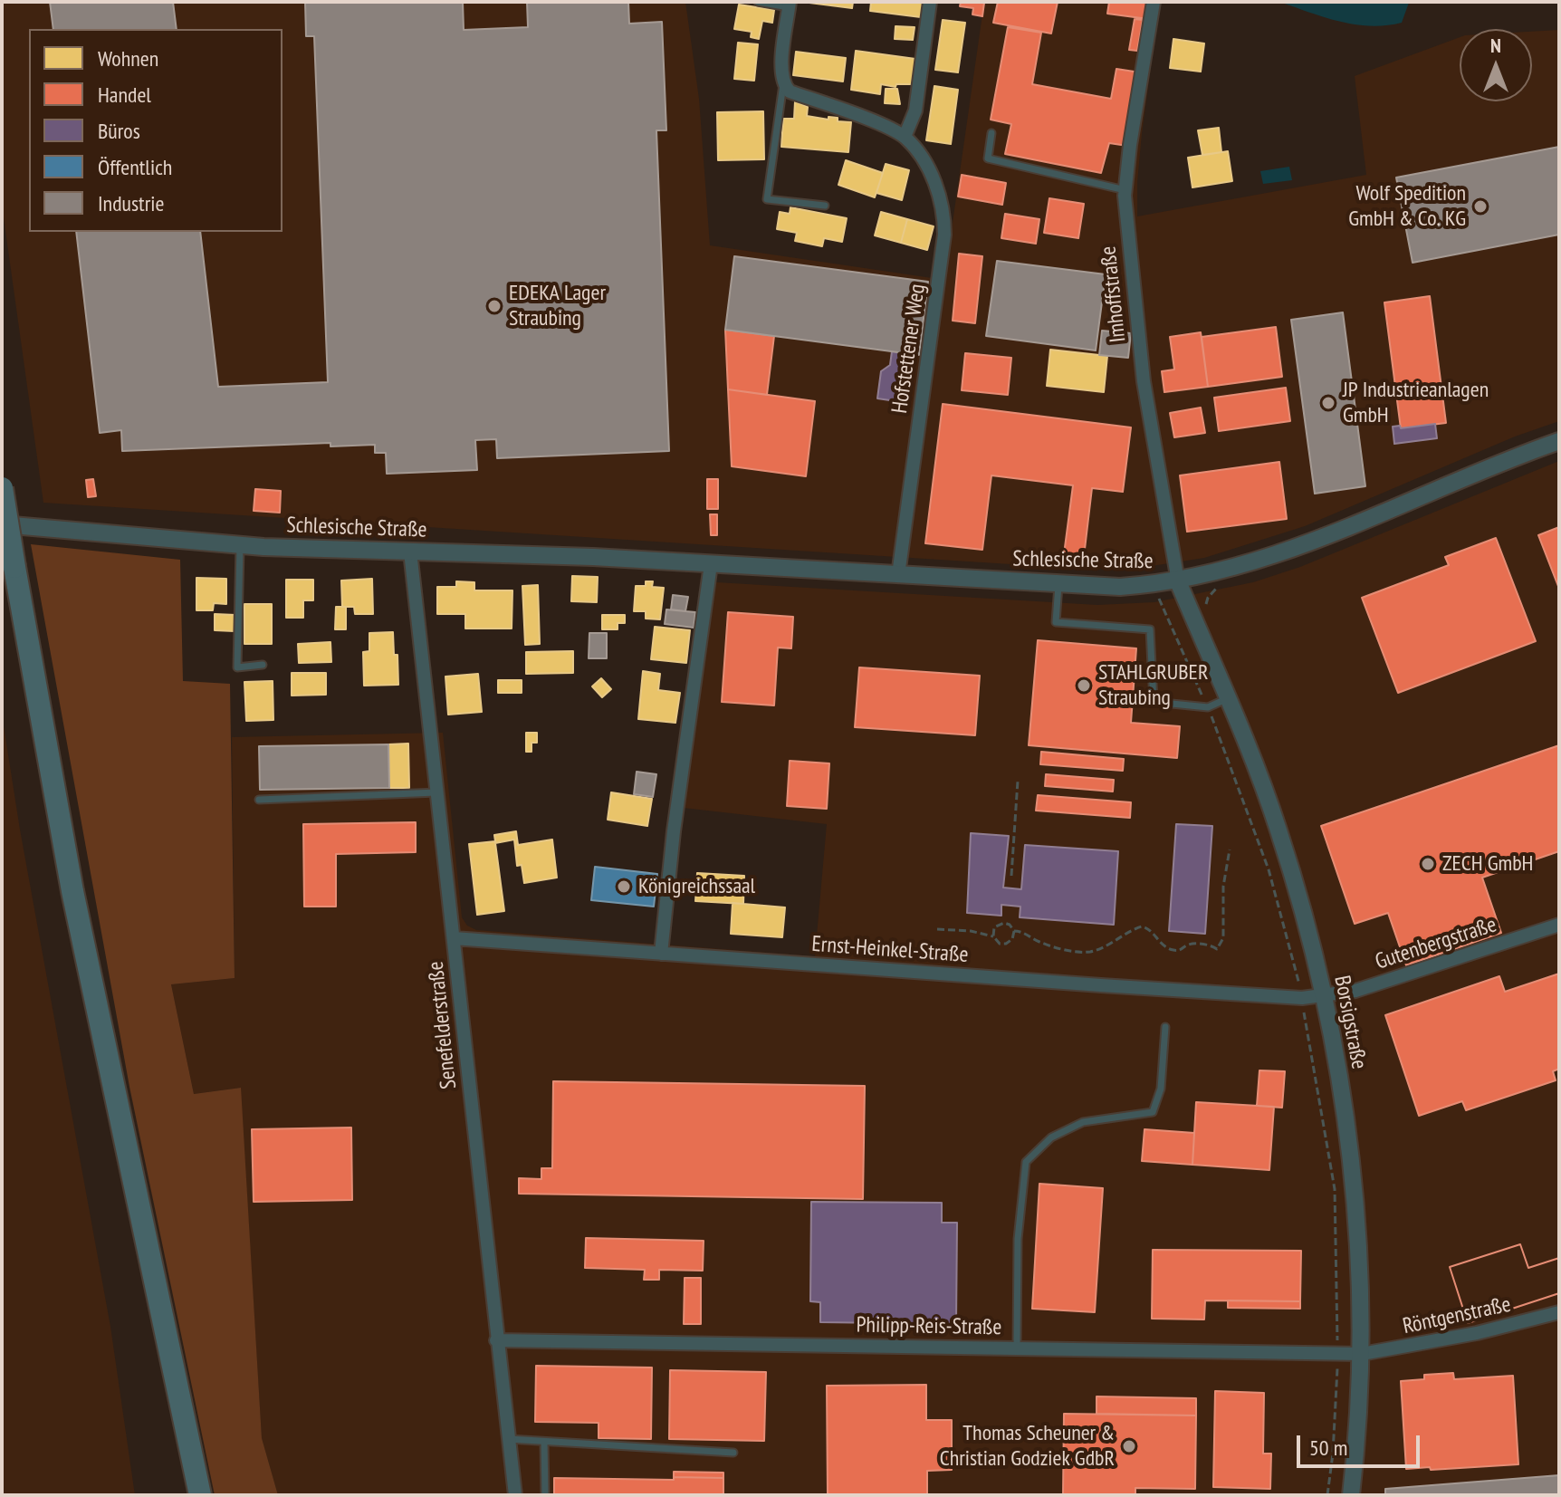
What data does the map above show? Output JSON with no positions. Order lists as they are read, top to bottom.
{
  "streets": {
    "street": [
      "Imhoffstraße",
      "Hofstettener Weg",
      "Schlesische Straße",
      "Gutenbergstraße",
      "Ernst-Heinkel-Straße",
      "Borsigstraße",
      "Senefelderstraße",
      "Röntgenstraße",
      "Philipp-Reis-Straße"
    ]
  },
  "crossings": [
    ["Imhoffstraße", "Schlesische Straße"],
    ["Imhoffstraße", "Borsigstraße"],
    ["Hofstettener Weg", "Schlesische Straße"],
    ["Schlesische Straße", "Borsigstraße"],
    ["Schlesische Straße", "Senefelderstraße"],
    ["Gutenbergstraße", "Ernst-Heinkel-Straße"],
    ["Gutenbergstraße", "Borsigstraße"],
    ["Ernst-Heinkel-Straße", "Borsigstraße"],
    ["Ernst-Heinkel-Straße", "Senefelderstraße"],
    ["Borsigstraße", "Röntgenstraße"],
    ["Borsigstraße", "Philipp-Reis-Straße"],
    ["Senefelderstraße", "Philipp-Reis-Straße"],
    ["Röntgenstraße", "Philipp-Reis-Straße"]
  ],
  "places": [
    "Wolf Spedition GmbH & Co. KG",
    "EDEKA Lager Straubing",
    "JP Industrieanlagen GmbH",
    "STAHLGRUBER Straubing",
    "ZECH GmbH",
    "Königreichssaal",
    "Thomas Scheuner & Christian Godziek GdbR"
  ],
  "legend": [
    "Wohnen",
    "Handel",
    "Büros",
    "Öffentlich",
    "Industrie"
  ],
  "scale_bar": "50 m",
  "north": "top"
}
